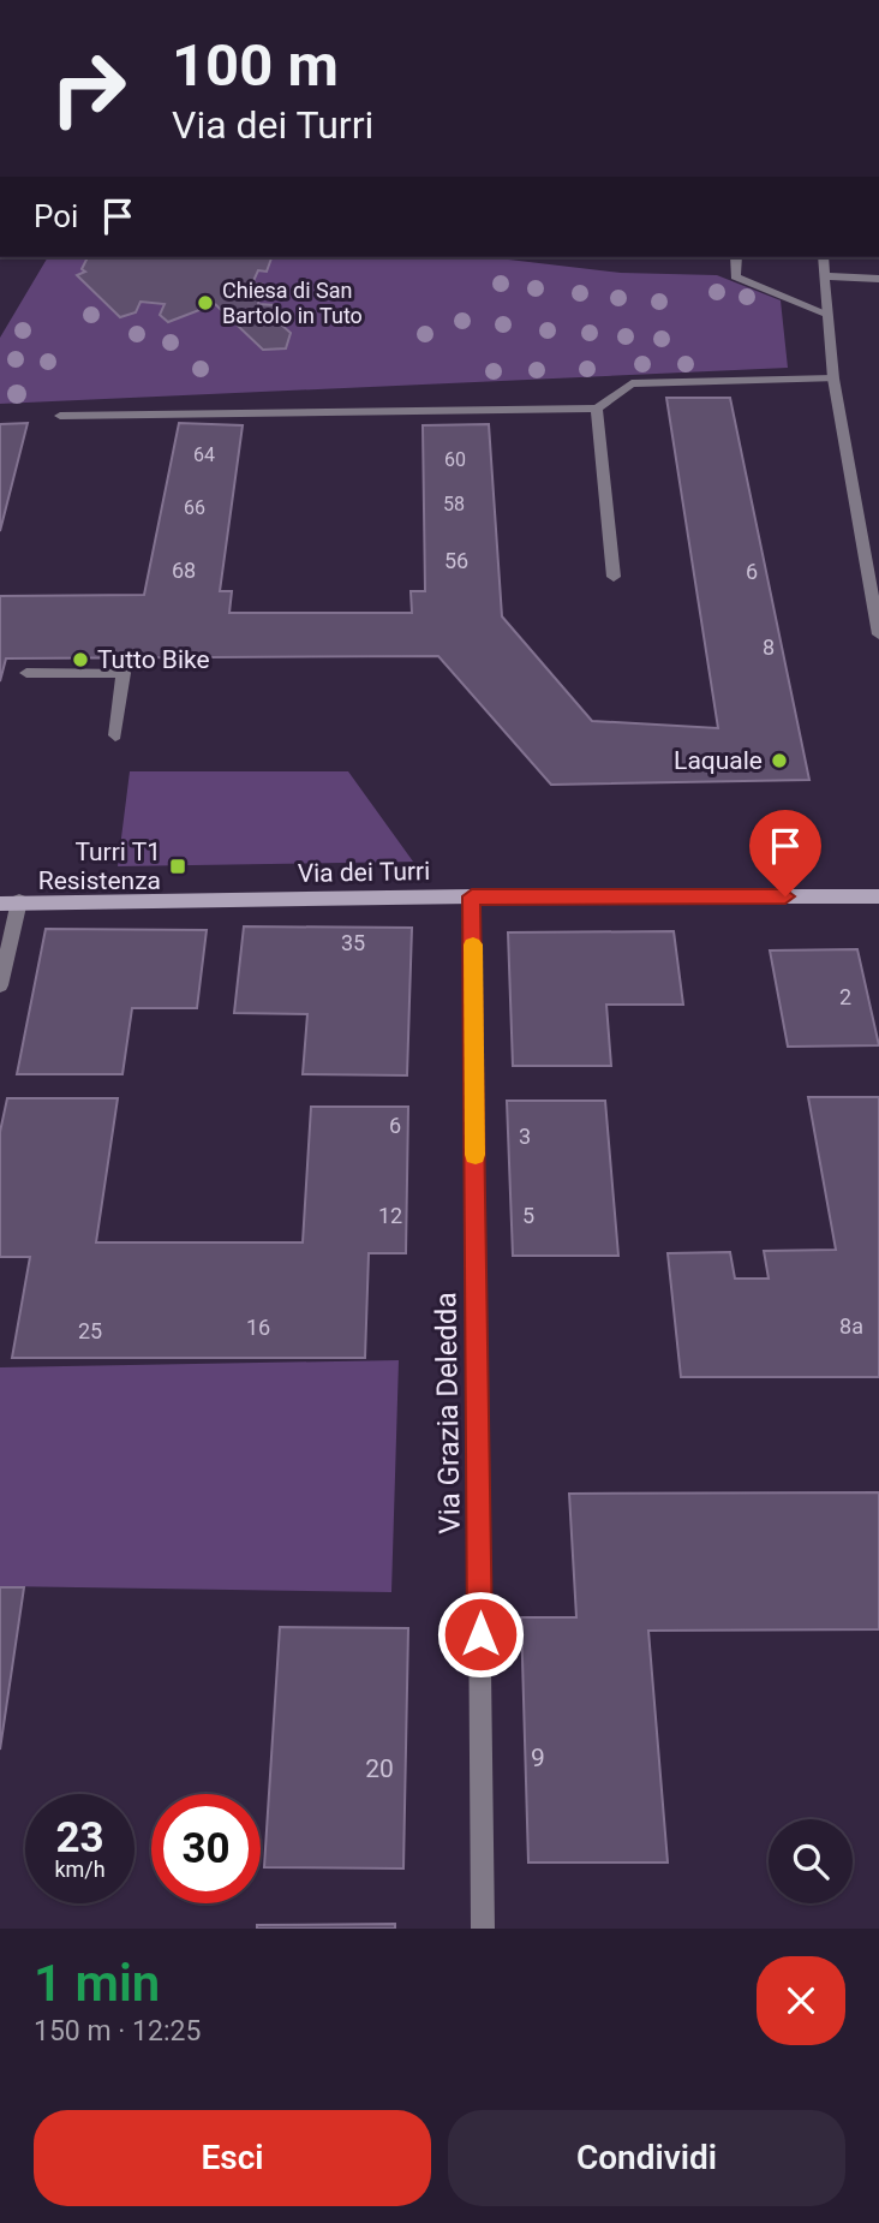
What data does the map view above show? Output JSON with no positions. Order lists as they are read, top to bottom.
{
  "streets": {
    "street": ["Via dei Turri", "Via Grazia Deledda"]
  },
  "crossings": [
    ["Via dei Turri", "Via Grazia Deledda"]
  ],
  "places": {
    "other": ["Chiesa di San Bartolo in Tuto", "Tutto Bike", "Laquale"],
    "transit": ["Turri T1 Resistenza"]
  },
  "house_numbers": [
    "64",
    "60",
    "58",
    "66",
    "56",
    "68",
    "6",
    "8",
    "35",
    "2",
    "6",
    "3",
    "12",
    "5",
    "8a",
    "16",
    "25",
    "9",
    "20"
  ],
  "page": {
    "turn": ["100 m", "Via dei Turri"],
    "then": "Poi",
    "speed": "23 km/h",
    "limit": "30",
    "heading": ["1 min", "150 m · 12:25"],
    "buttons": ["Esci", "Condividi"]
  }
}
